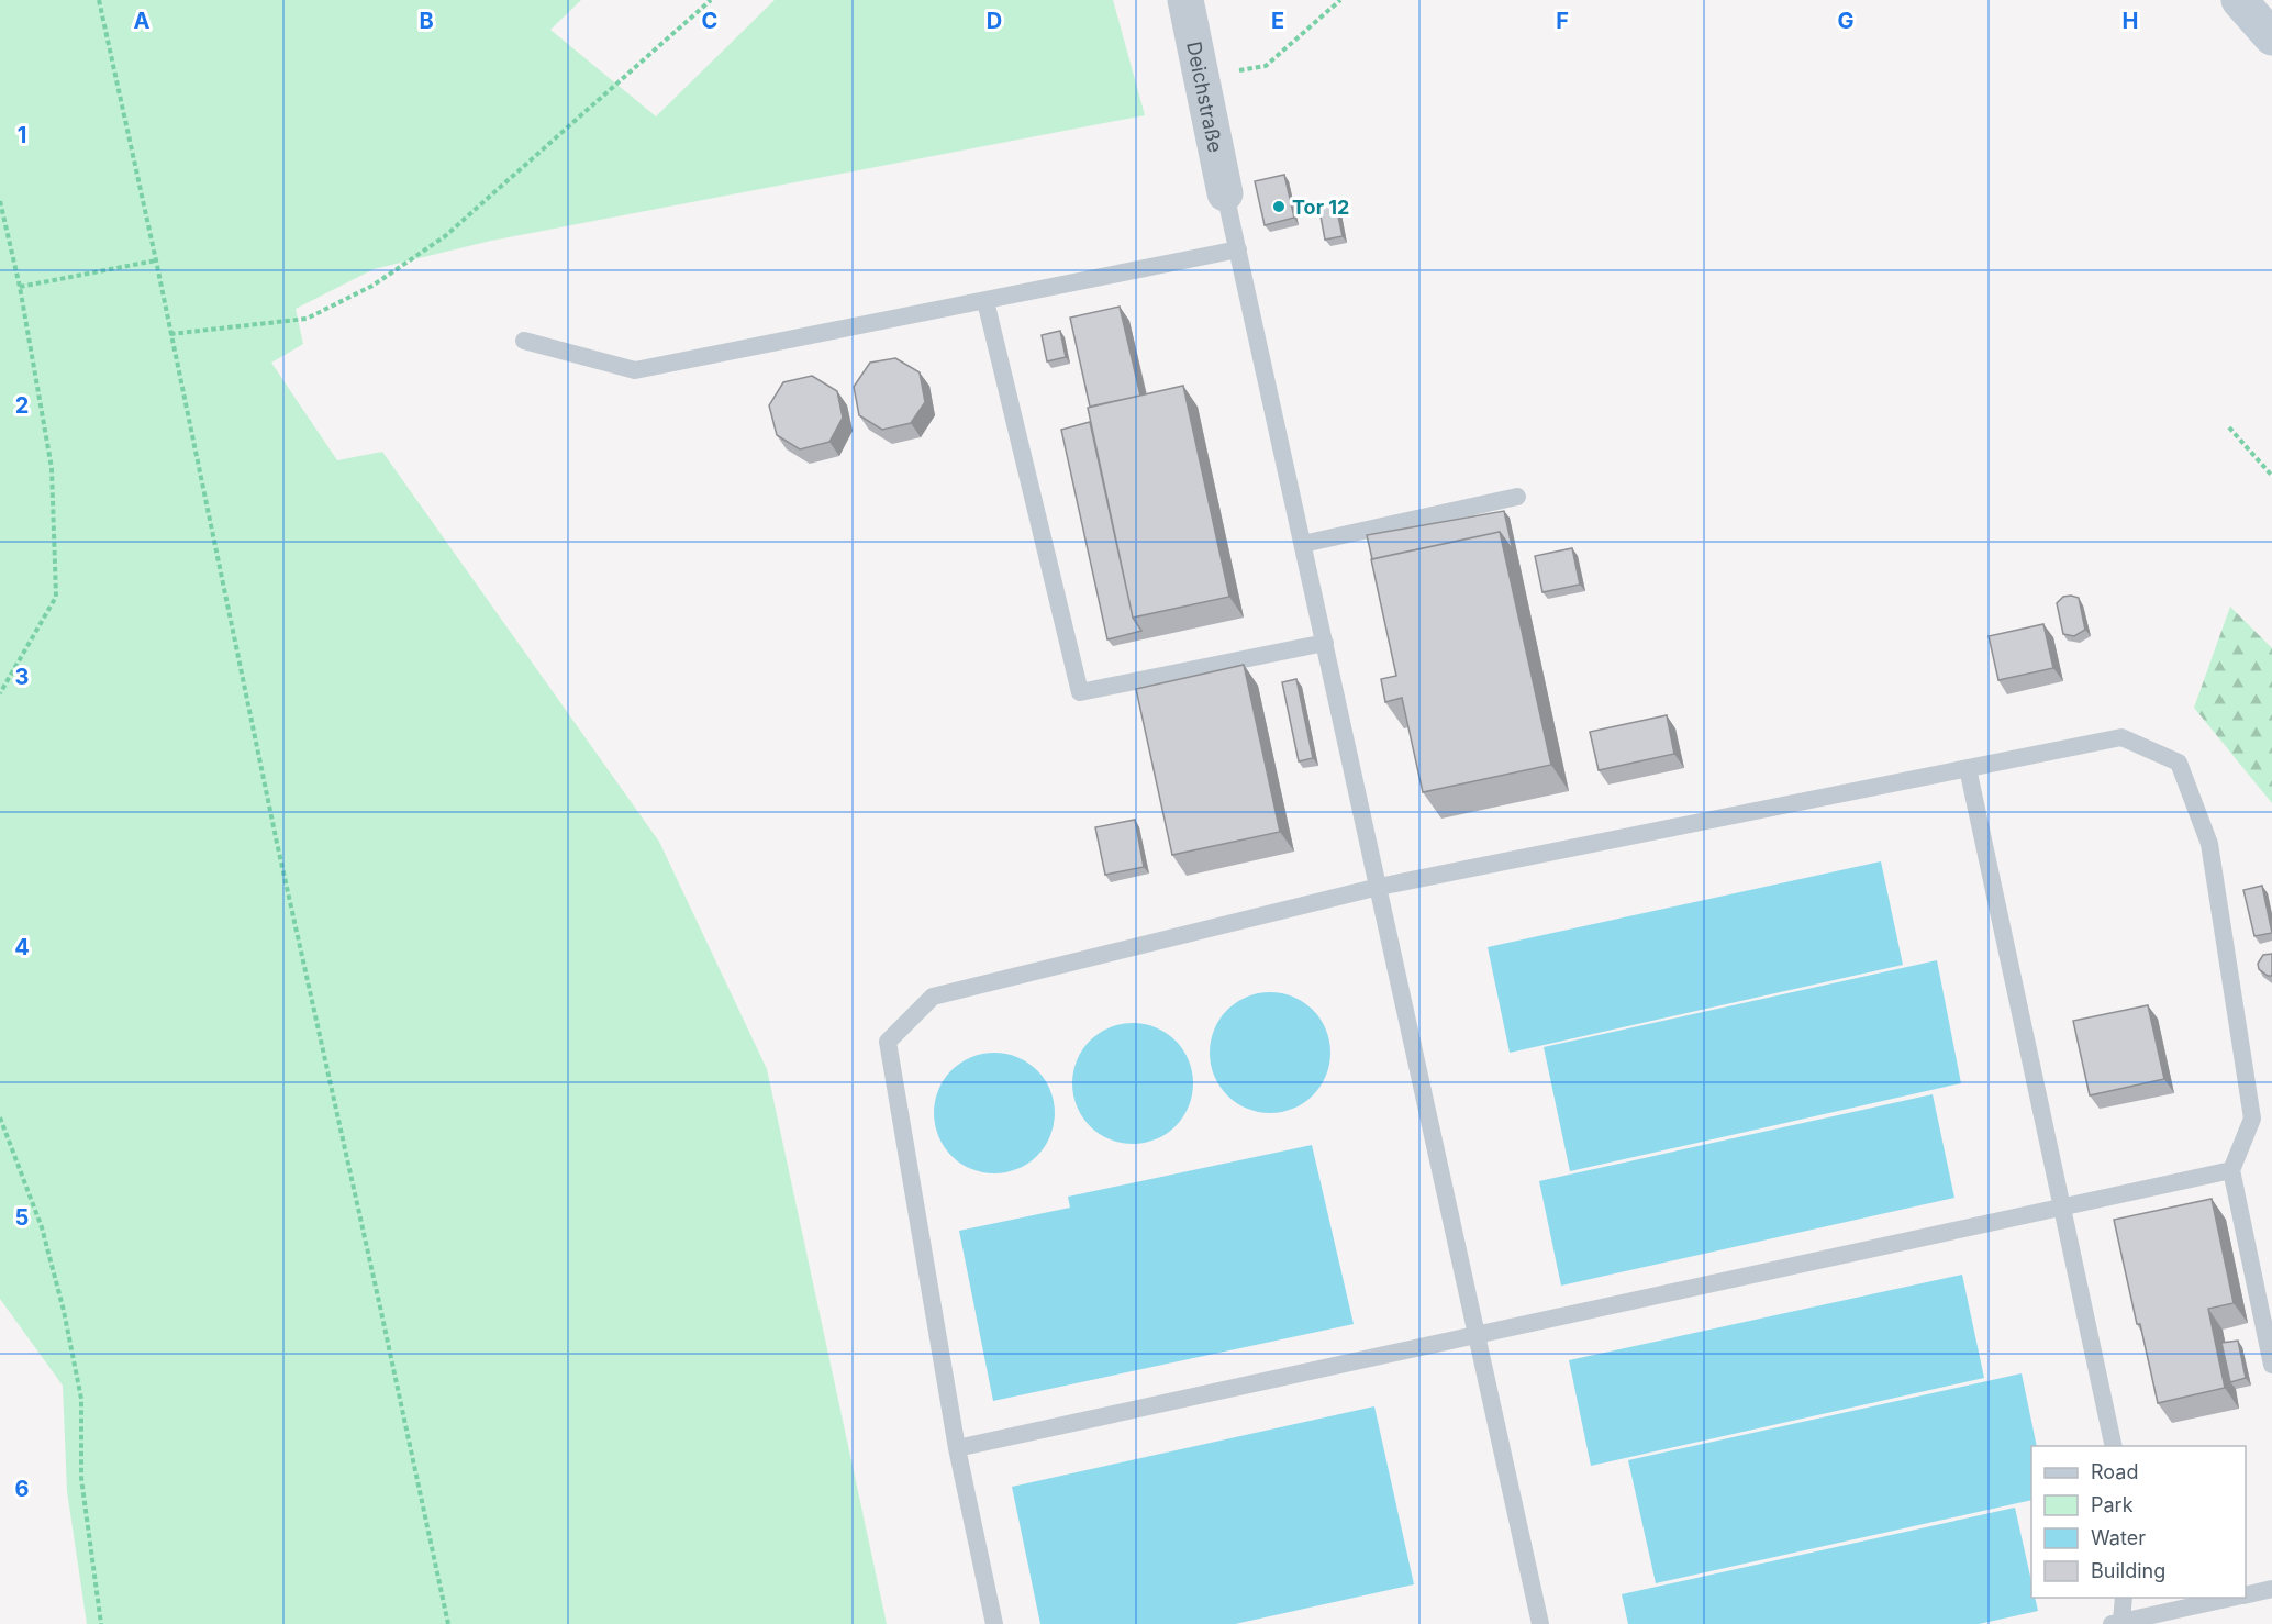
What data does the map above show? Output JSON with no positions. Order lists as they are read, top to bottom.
{
  "streets": {
    "street": ["Deichstraße"]
  },
  "places": ["Tor 12"],
  "legend": [
    "Road",
    "Park",
    "Water",
    "Building"
  ],
  "grid": {
    "columns": [
      "A",
      "B",
      "C",
      "D",
      "E",
      "F",
      "G",
      "H"
    ],
    "rows": [
      "1",
      "2",
      "3",
      "4",
      "5",
      "6"
    ]
  }
}
